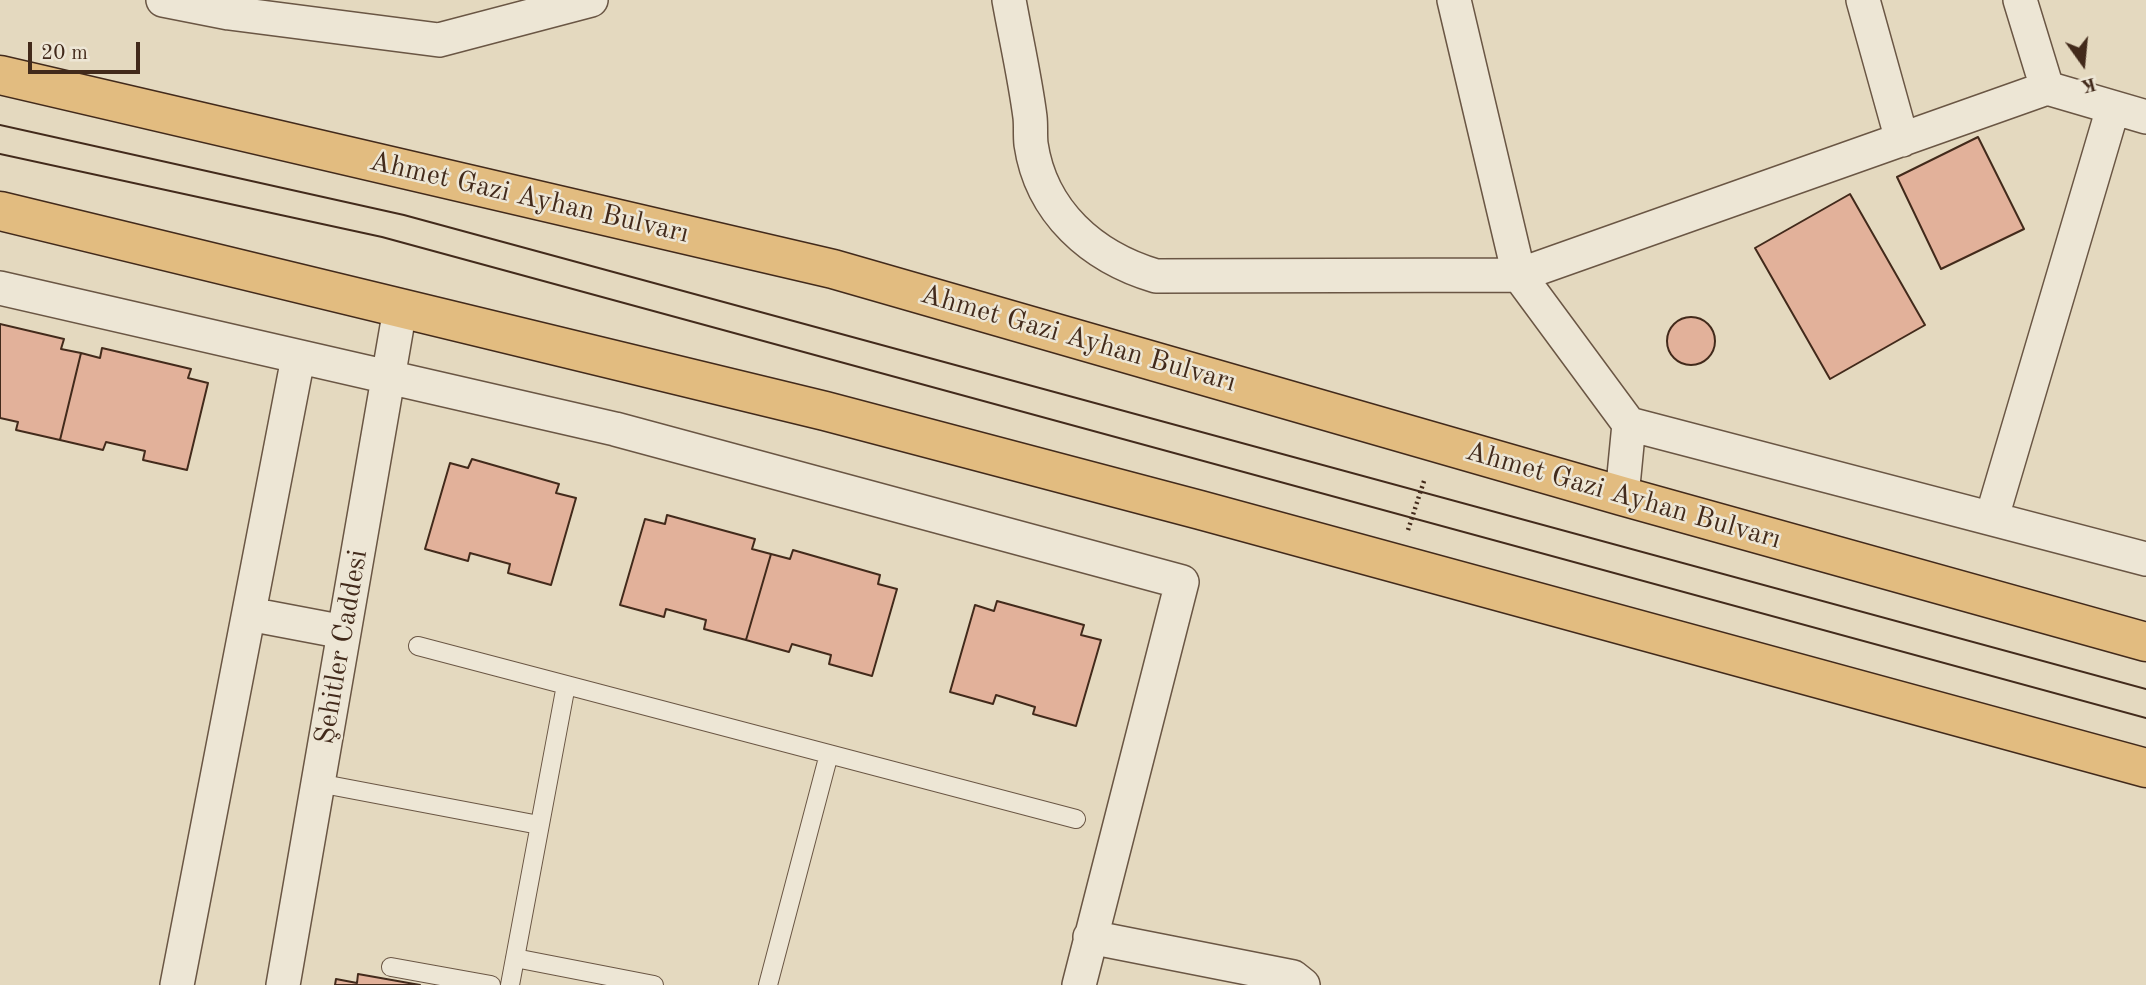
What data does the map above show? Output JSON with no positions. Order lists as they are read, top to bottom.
{
  "streets": {
    "main road": ["Ahmet Gazi Ayhan Bulvarı"],
    "street": ["Şehitler Caddesi"]
  },
  "scale_bar": "20 m",
  "north": "bottom"
}
